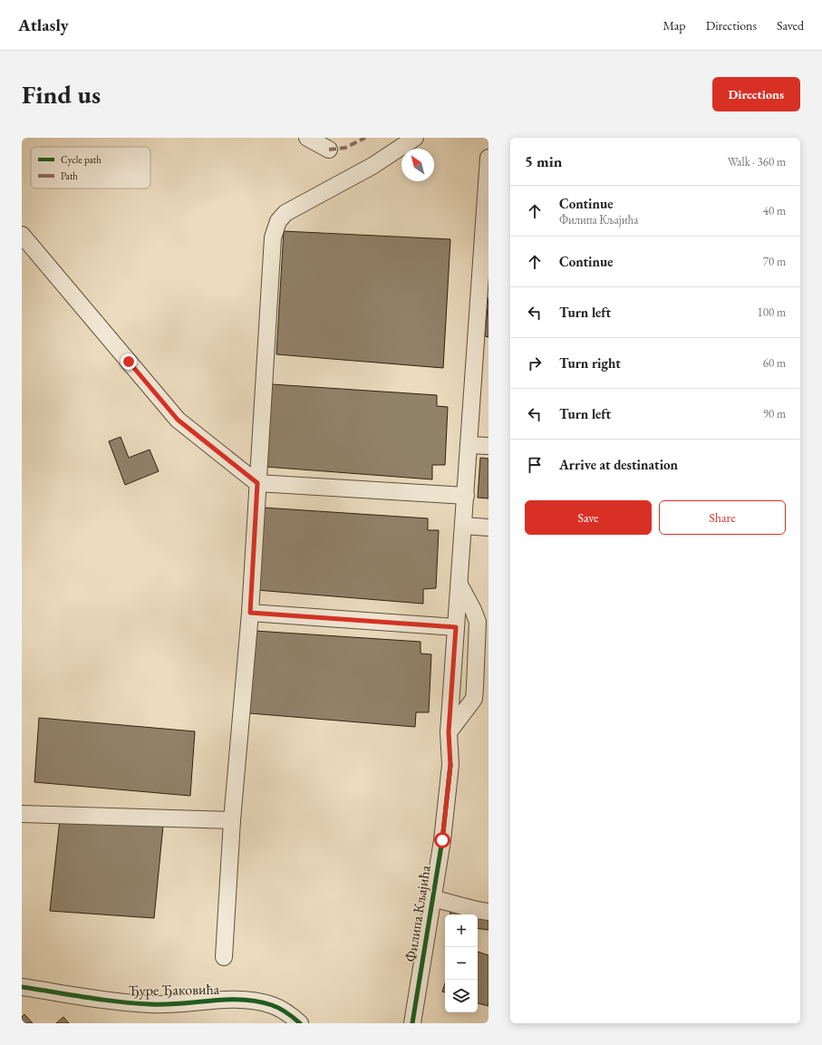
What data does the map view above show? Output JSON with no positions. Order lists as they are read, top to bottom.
{
  "streets": {
    "street": ["Филипа Кљајића", "Ђуре Ђаковића"]
  },
  "legend": ["Cycle path", "Path"],
  "north": "top left",
  "page": {
    "header": "Atlasly",
    "nav": ["Map", "Directions", "Saved"],
    "buttons": [
      "Directions",
      ["Save", "Share"]
    ],
    "title": "Find us",
    "heading": ["5 min", "Walk · 360 m"],
    "list": [
      ["Continue", "Филипа Кљајића", "40 m"],
      ["Continue", "70 m"],
      ["Turn left", "100 m"],
      ["Turn right", "60 m"],
      ["Turn left", "90 m"],
      "Arrive at destination"
    ],
    "map_buttons": ["+", "−"]
  }
}
